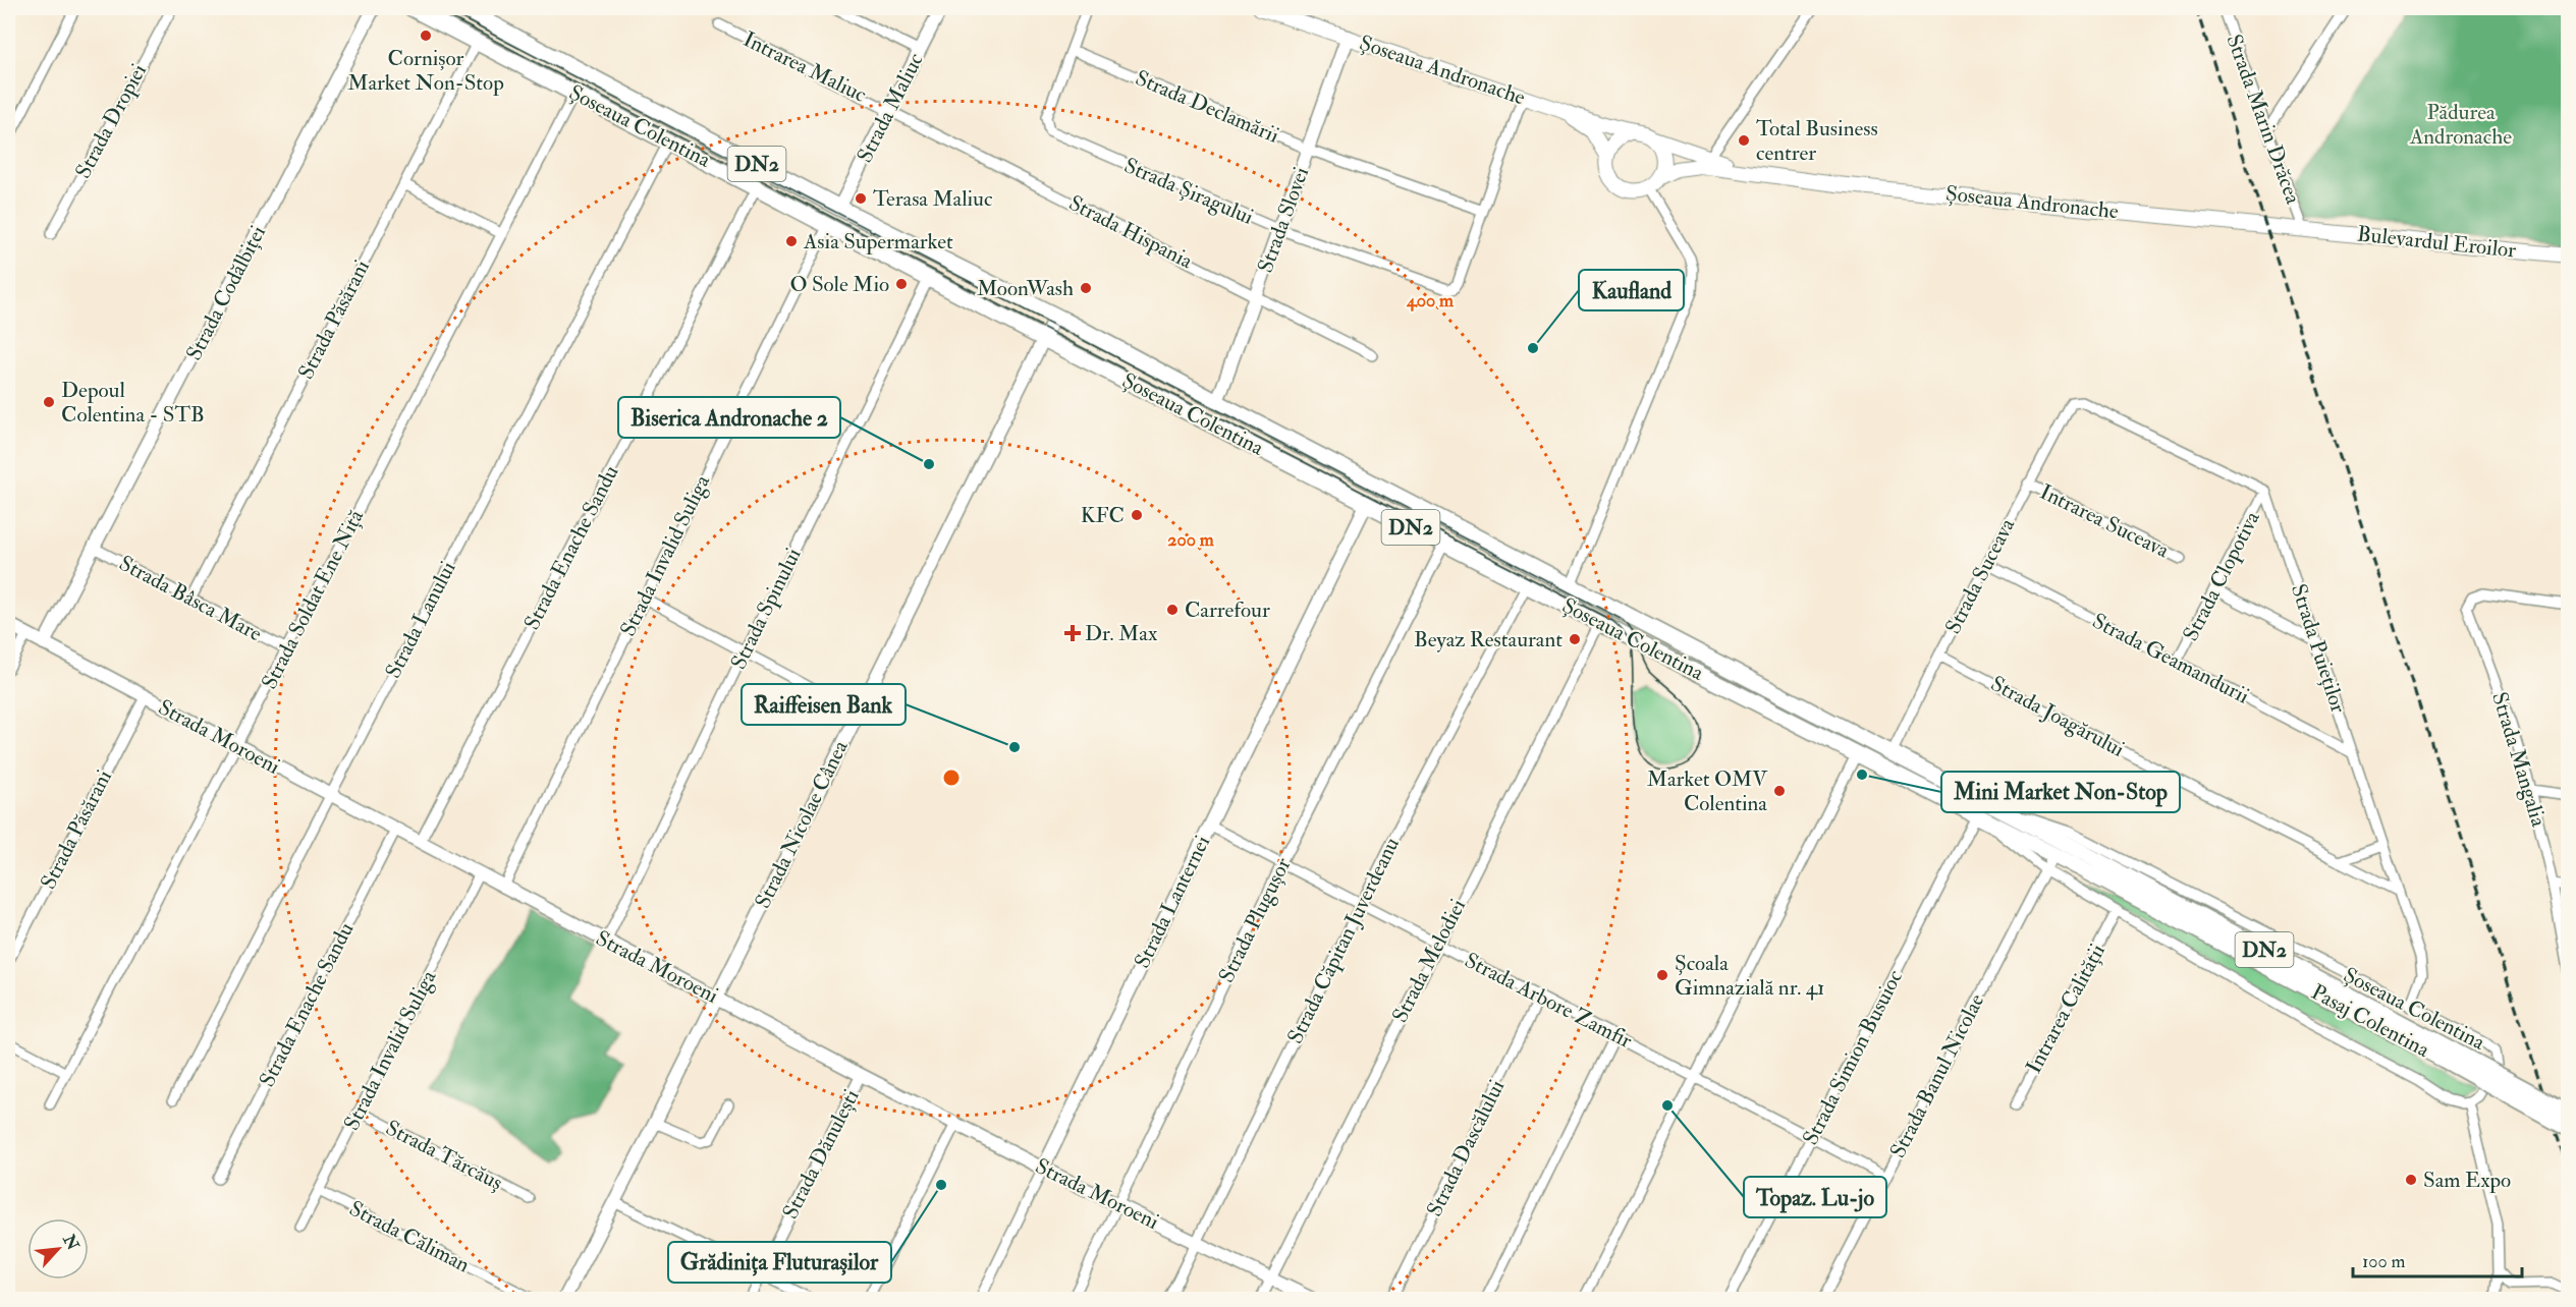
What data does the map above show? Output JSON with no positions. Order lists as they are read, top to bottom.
{
  "streets": {
    "main road": [
      "Șoseaua Andronache",
      "Șoseaua Colentina",
      "DN2",
      "Bulevardul Eroilor",
      "Pasaj Colentina"
    ],
    "street": [
      "Intrarea Maliuc",
      "Strada Declamării",
      "Strada Maliuc",
      "Strada Marin Drăcea",
      "Strada Dropiei",
      "Strada Șiragului",
      "Strada Slovei",
      "Strada Hispania",
      "Strada Codălbiței",
      "Strada Păsărani",
      "Intrarea Suceava",
      "Strada Enache Sandu",
      "Strada Invalid Suliga",
      "Strada Suceava",
      "Strada Clopotiva",
      "Strada Bâsca Mare",
      "Strada Soldat Ene Niță",
      "Strada Spinului",
      "Strada Lanului",
      "Strada Puieților",
      "Strada Geamandurii",
      "Strada Joagărului",
      "Strada Moroeni",
      "Strada Mangalia",
      "Strada Nicolae Cânea",
      "Strada Lanternei",
      "Strada Plugușor",
      "Strada Căpitan Juverdeanu",
      "Strada Melodiei",
      "Strada Arbore Zamfir",
      "Intrarea Calității",
      "Strada Simion Busuioc",
      "Strada Banul Nicolae",
      "Strada Dascălului",
      "Strada Dănulești",
      "Strada Tărcăuș",
      "Strada Căliman"
    ]
  },
  "crossings": [
    ["Intrarea Maliuc", "Strada Maliuc"],
    ["Intrarea Maliuc", "Strada Hispania"],
    ["Șoseaua Andronache", "Strada Marin Drăcea"],
    ["Șoseaua Andronache", "Strada Șiragului"],
    ["Șoseaua Andronache", "Strada Slovei"],
    ["Șoseaua Andronache", "Bulevardul Eroilor"],
    ["Strada Declamării", "Strada Șiragului"],
    ["Strada Declamării", "Strada Slovei"],
    ["Strada Maliuc", "Șoseaua Colentina"],
    ["Strada Maliuc", "Strada Hispania"],
    ["Strada Marin Drăcea", "Bulevardul Eroilor"],
    ["Șoseaua Colentina", "Strada Slovei"],
    ["Șoseaua Colentina", "Strada Păsărani"],
    ["Șoseaua Colentina", "Strada Enache Sandu"],
    ["Șoseaua Colentina", "Strada Invalid Suliga"],
    ["Șoseaua Colentina", "Strada Suceava"],
    ["Șoseaua Colentina", "Strada Soldat Ene Niță"],
    ["Șoseaua Colentina", "Strada Spinului"],
    ["Șoseaua Colentina", "Strada Lanului"],
    ["Șoseaua Colentina", "Strada Puieților"],
    ["Șoseaua Colentina", "Strada Nicolae Cânea"],
    ["Șoseaua Colentina", "Strada Lanternei"],
    ["Șoseaua Colentina", "Strada Plugușor"],
    ["Șoseaua Colentina", "Strada Căpitan Juverdeanu"],
    ["Șoseaua Colentina", "Strada Melodiei"],
    ["Șoseaua Colentina", "Intrarea Calității"],
    ["Șoseaua Colentina", "Pasaj Colentina"],
    ["Șoseaua Colentina", "Strada Simion Busuioc"],
    ["Șoseaua Colentina", "Strada Banul Nicolae"],
    ["Strada Șiragului", "Strada Slovei"],
    ["Strada Slovei", "Strada Hispania"],
    ["Strada Codălbiței", "Strada Bâsca Mare"],
    ["Strada Codălbiței", "Strada Moroeni"],
    ["Strada Păsărani", "Strada Bâsca Mare"],
    ["Strada Păsărani", "Strada Moroeni"],
    ["Intrarea Suceava", "Strada Suceava"],
    ["Strada Enache Sandu", "Strada Moroeni"],
    ["Strada Invalid Suliga", "Strada Moroeni"],
    ["Strada Invalid Suliga", "Strada Tărcăuș"],
    ["Strada Invalid Suliga", "Strada Căliman"],
    ["Strada Suceava", "Strada Clopotiva"],
    ["Strada Suceava", "Strada Puieților"],
    ["Strada Suceava", "Strada Geamandurii"],
    ["Strada Suceava", "Strada Joagărului"],
    ["Strada Clopotiva", "Strada Puieților"],
    ["Strada Clopotiva", "Strada Geamandurii"],
    ["Strada Bâsca Mare", "Strada Soldat Ene Niță"],
    ["Strada Soldat Ene Niță", "Strada Moroeni"],
    ["Strada Spinului", "Strada Moroeni"],
    ["Strada Lanului", "Strada Moroeni"],
    ["Strada Puieților", "Strada Geamandurii"],
    ["Strada Puieților", "Strada Joagărului"],
    ["Strada Moroeni", "Strada Nicolae Cânea"],
    ["Strada Moroeni", "Strada Lanternei"],
    ["Strada Moroeni", "Strada Plugușor"],
    ["Strada Moroeni", "Strada Căpitan Juverdeanu"],
    ["Strada Moroeni", "Strada Melodiei"],
    ["Strada Moroeni", "Strada Dănulești"],
    ["Strada Lanternei", "Strada Arbore Zamfir"],
    ["Strada Plugușor", "Strada Arbore Zamfir"],
    ["Strada Căpitan Juverdeanu", "Strada Arbore Zamfir"],
    ["Strada Melodiei", "Strada Arbore Zamfir"],
    ["Strada Arbore Zamfir", "Strada Simion Busuioc"],
    ["Strada Arbore Zamfir", "Strada Banul Nicolae"],
    ["Strada Arbore Zamfir", "Strada Dascălului"]
  ],
  "parks": ["Pădurea Andronache"],
  "places": {
    "other": [
      "Cornișor Market Non-Stop",
      "Total Business centrer",
      "Terasa Maliuc",
      "Asia Supermarket",
      "O Sole Mio",
      "MoonWash",
      "Kaufland",
      "Depoul Colentina - STB",
      "Biserica Andronache 2",
      "KFC",
      "Carrefour",
      "Beyaz Restaurant",
      "Raiffeisen Bank",
      "Mini Market Non-Stop",
      "Market OMV Colentina",
      "Școala Gimnazială nr. 41",
      "Topaz. Lu-jo",
      "Sam Expo",
      "Grădinița Fluturașilor"
    ],
    "health": ["Dr. Max"]
  },
  "scale_bar": "100 m",
  "north": "top right",
  "rings": ["400 m", "200 m"]
}
